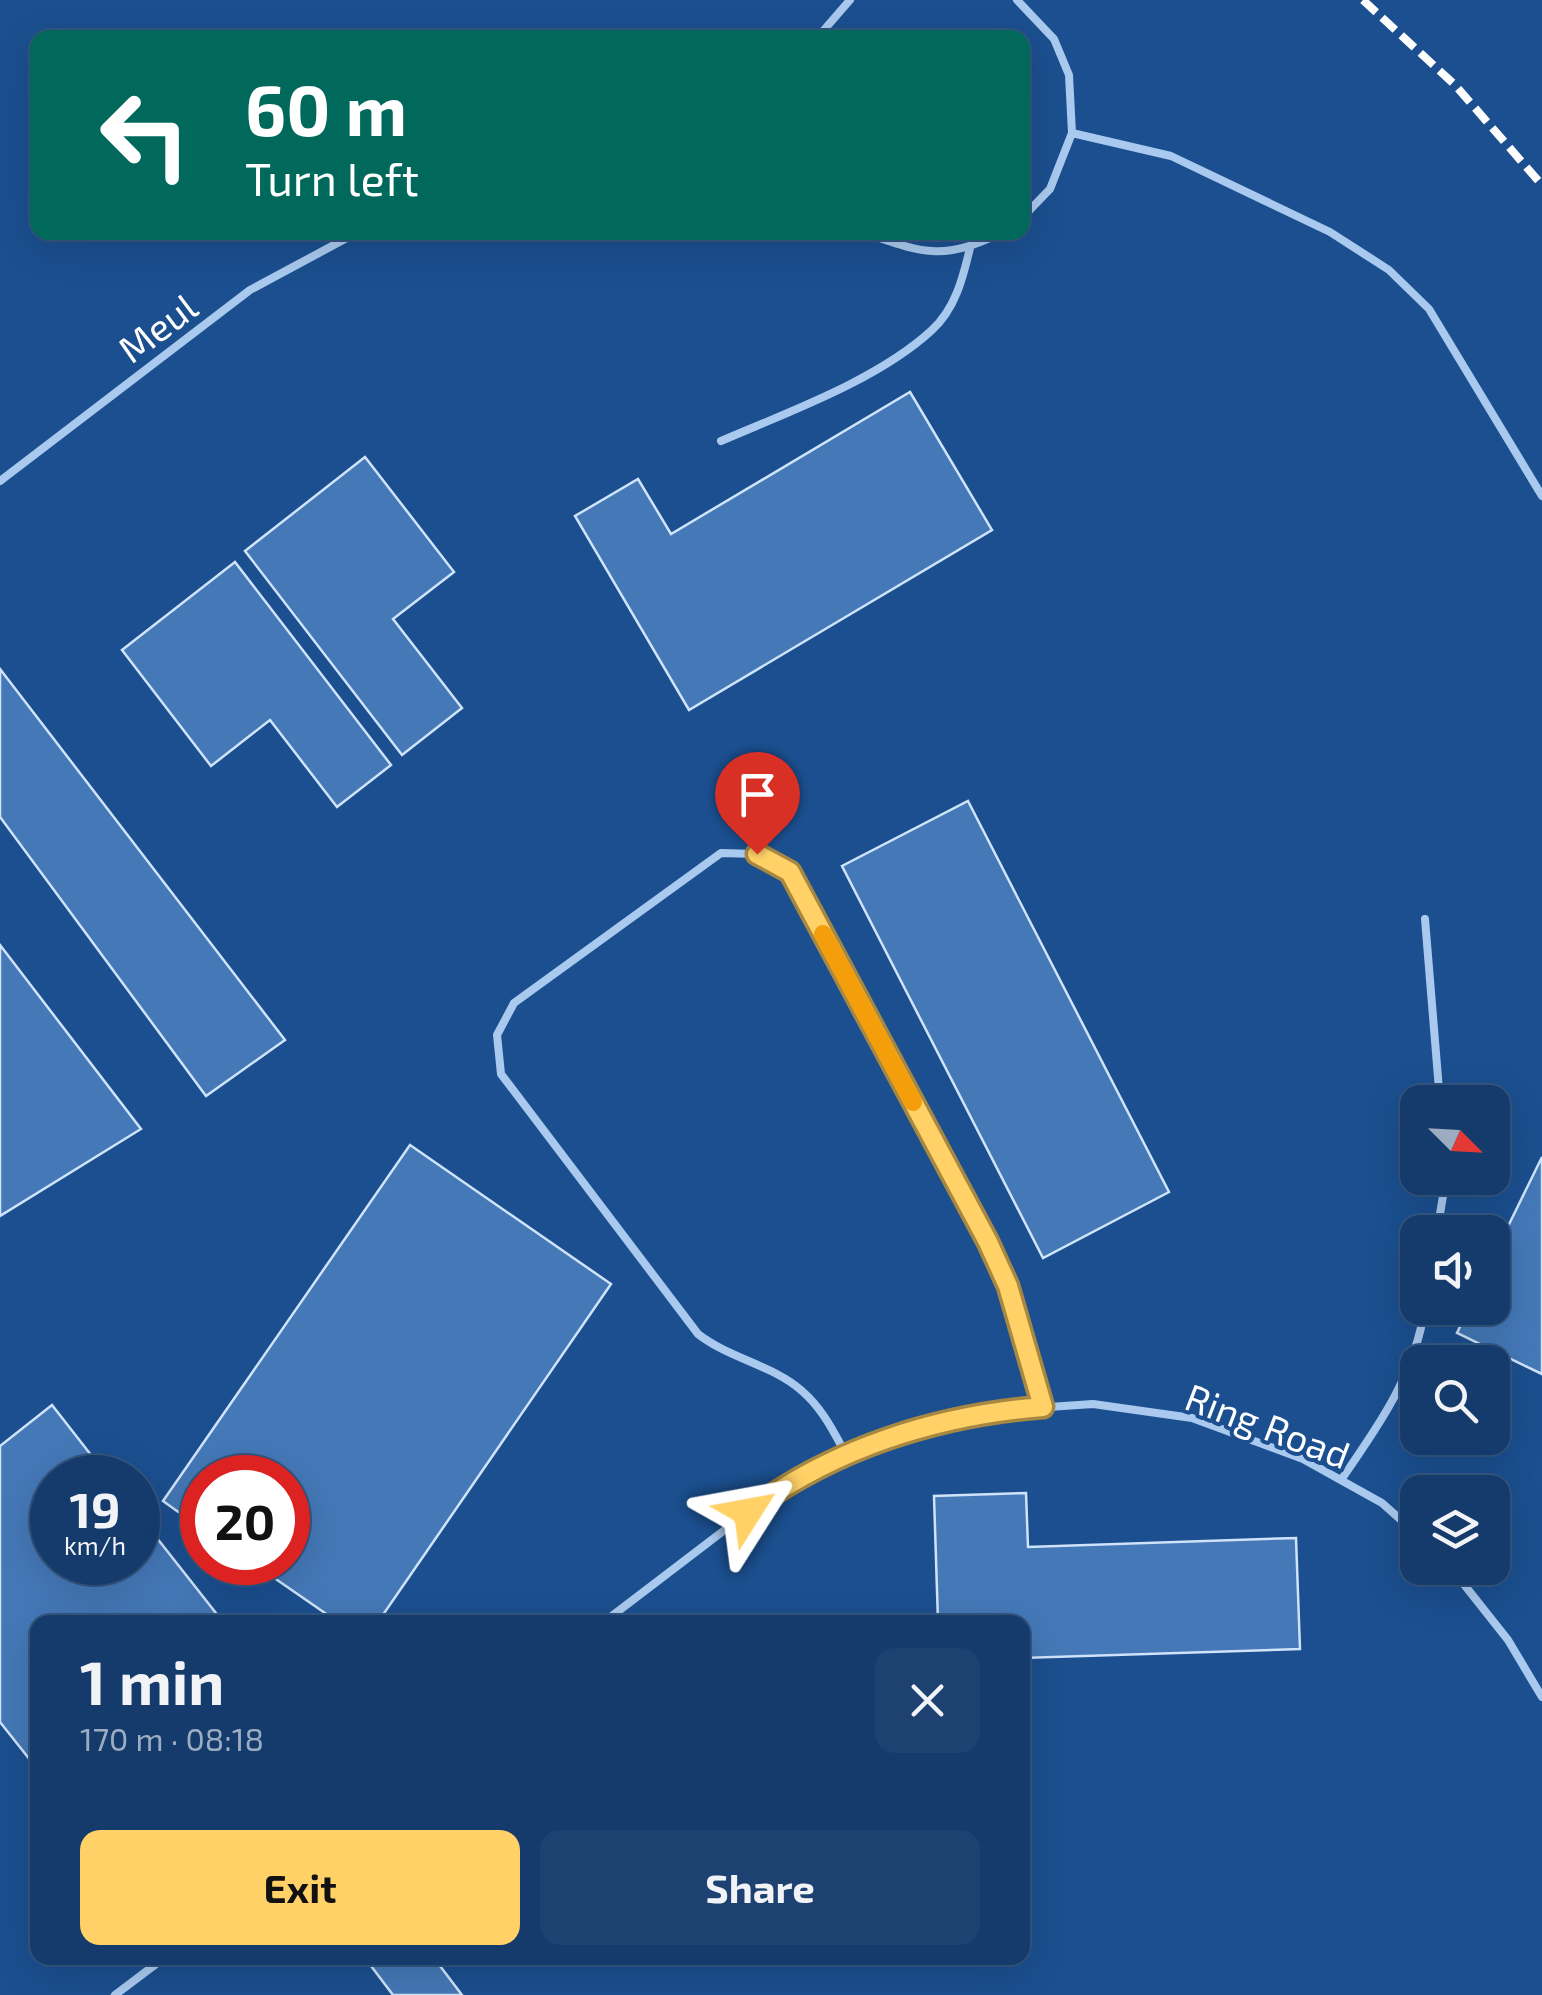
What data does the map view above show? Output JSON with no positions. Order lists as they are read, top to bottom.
{
  "streets": {
    "lane": ["Meul", "Ring Road"]
  },
  "north": "bottom right",
  "page": {
    "turn": ["60 m", "Turn left"],
    "speed": "19 km/h",
    "limit": "20",
    "heading": ["1 min", "170 m · 08:18"],
    "buttons": ["Exit", "Share"]
  }
}
